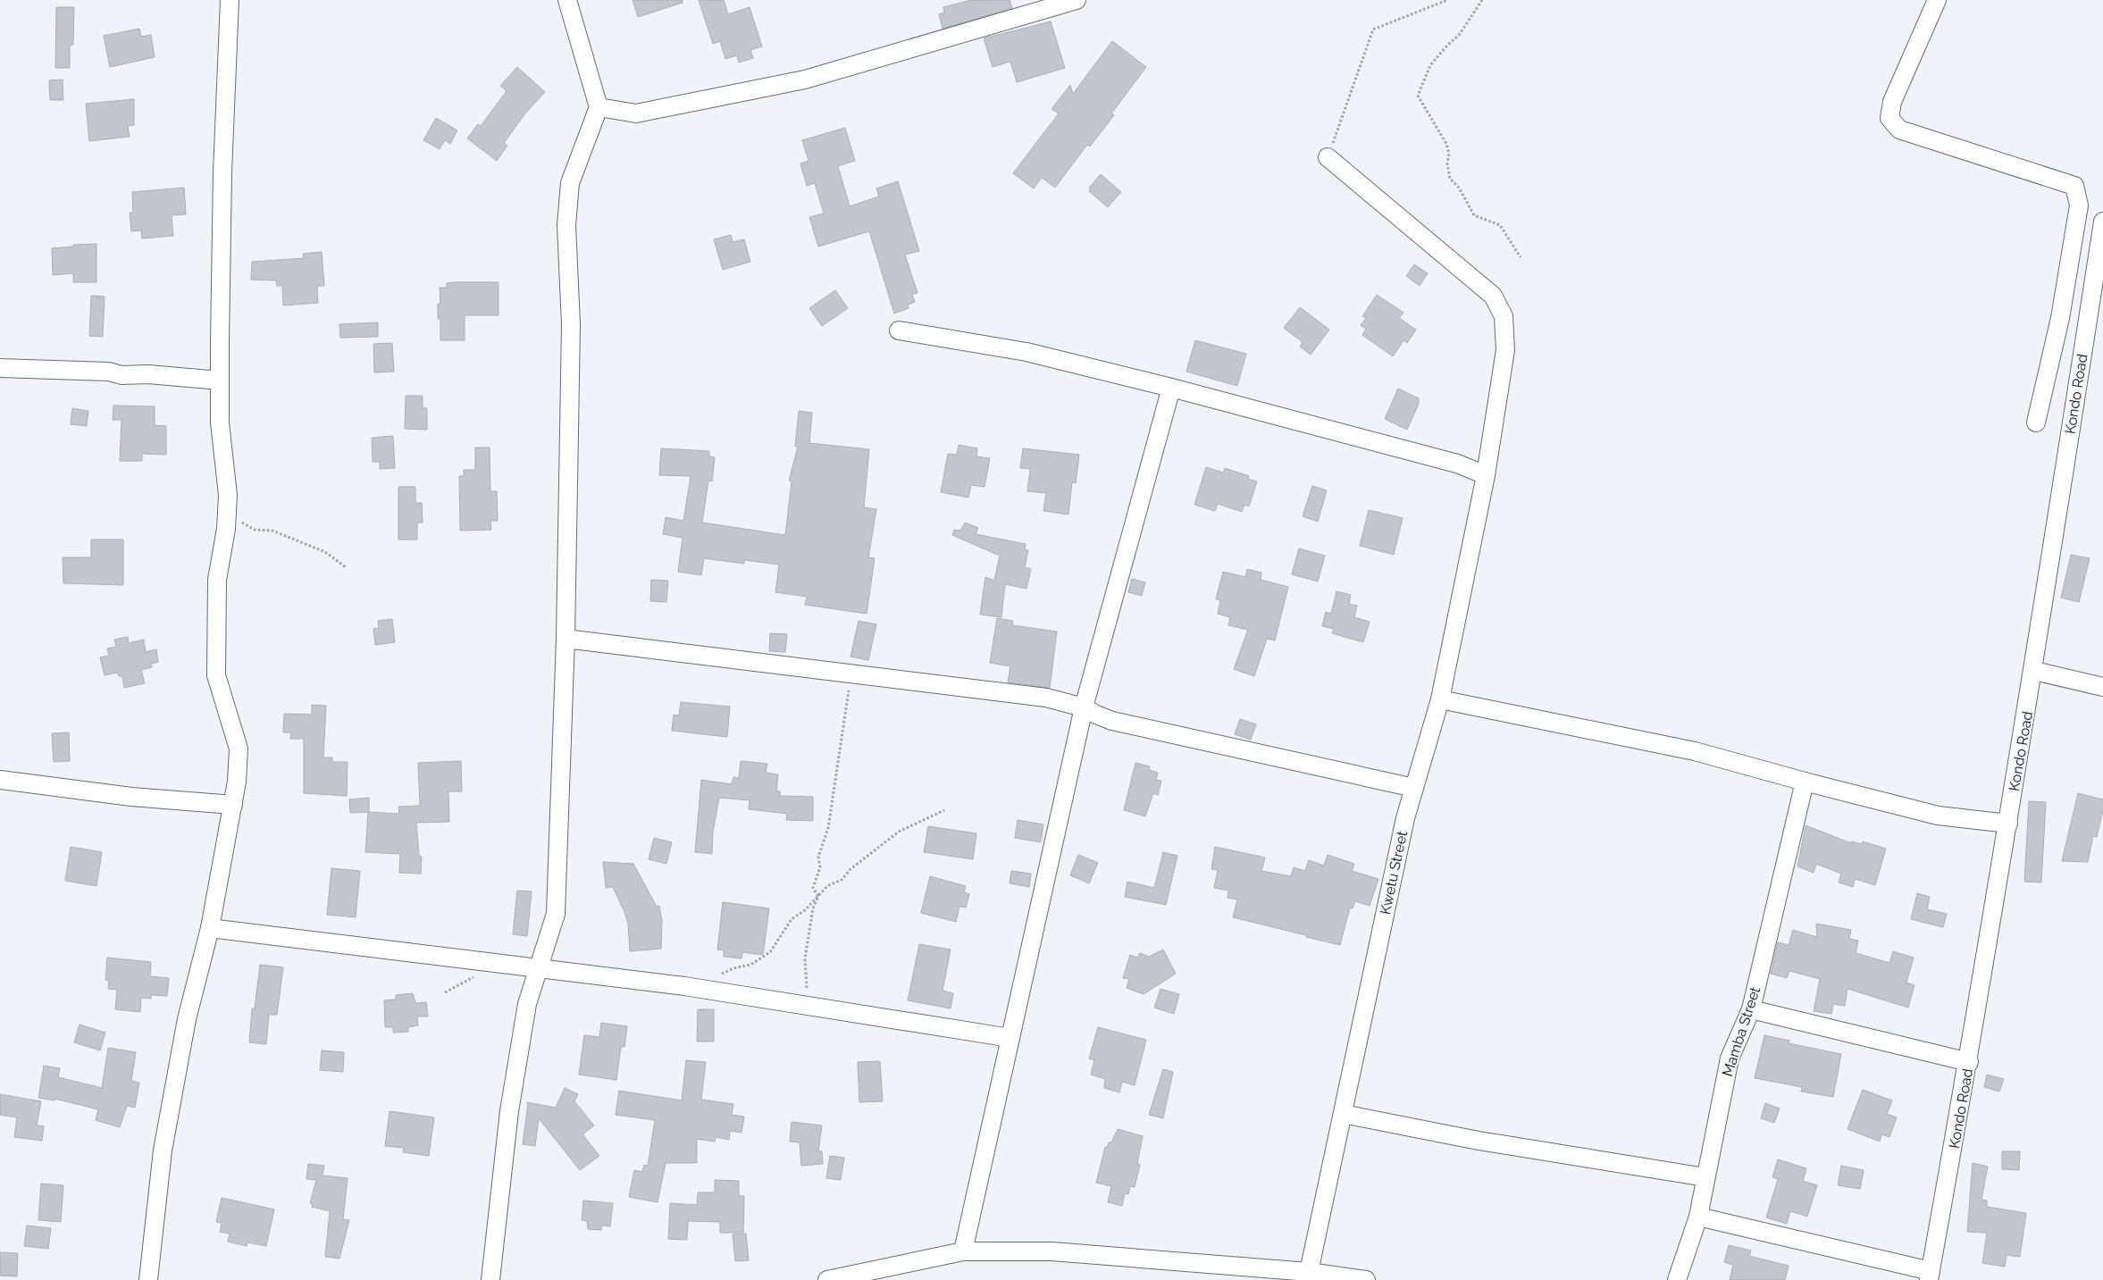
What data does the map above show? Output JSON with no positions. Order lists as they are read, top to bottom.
{
  "streets": {
    "street": ["Kondo Road", "Kwetu Street", "Mamba Street"]
  }
}
